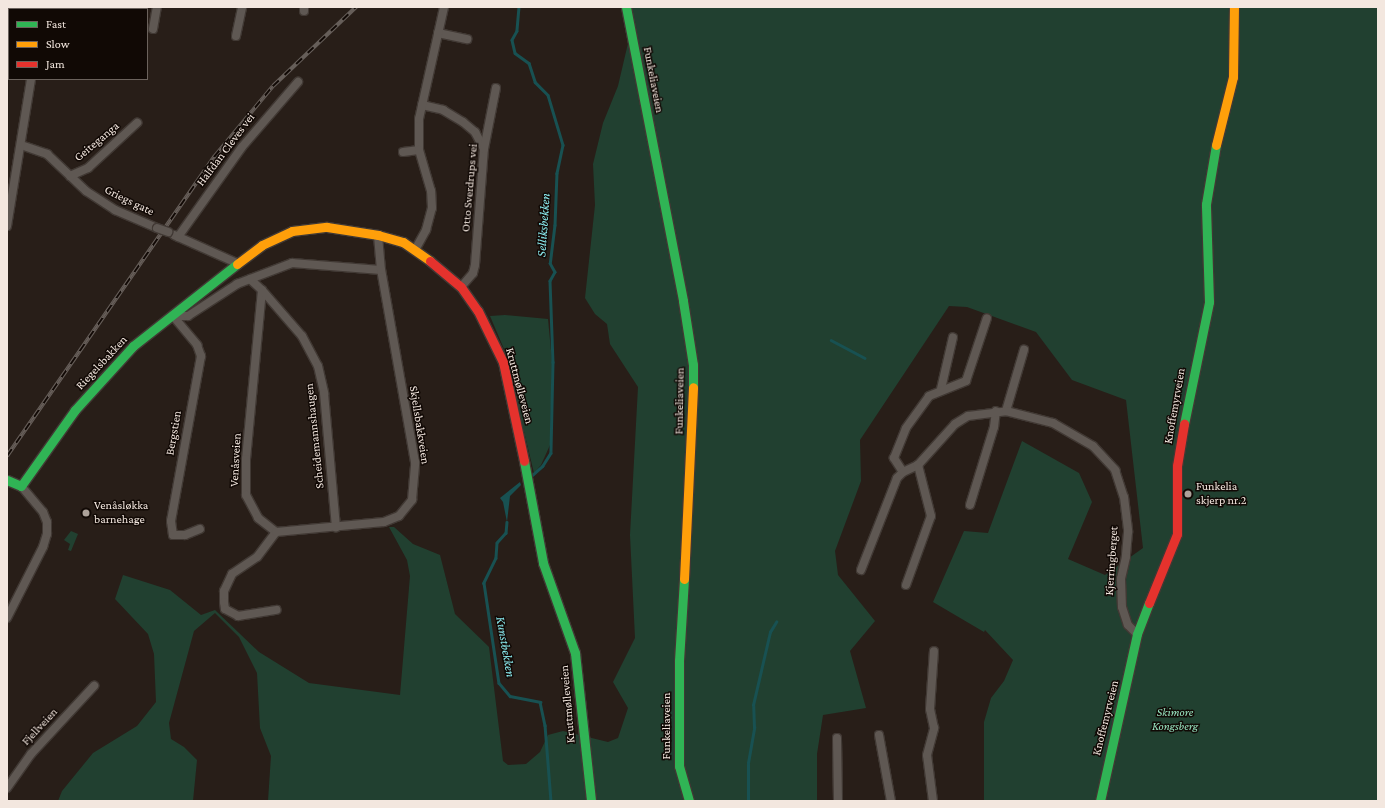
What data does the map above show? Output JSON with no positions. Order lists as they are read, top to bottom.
{
  "streets": {
    "street": [
      "Funkeliaveien",
      "Geiteganga",
      "Halfdan Cleves vei",
      "Otto Sverdrups vei",
      "Griegs gate",
      "Riegelsbakken",
      "Kruttmølleveien",
      "Knoffemyrveien",
      "Skjellsbakkveien",
      "Bergstien",
      "Scheidemannshaugen",
      "Venåsveien",
      "Kjerringberget",
      "Fjellveien"
    ]
  },
  "crossings": [
    ["Geiteganga", "Griegs gate"],
    ["Halfdan Cleves vei", "Griegs gate"],
    ["Otto Sverdrups vei", "Kruttmølleveien"],
    ["Griegs gate", "Kruttmølleveien"],
    ["Riegelsbakken", "Kruttmølleveien"],
    ["Riegelsbakken", "Skjellsbakkveien"],
    ["Riegelsbakken", "Bergstien"],
    ["Kruttmølleveien", "Skjellsbakkveien"],
    ["Kruttmølleveien", "Bergstien"],
    ["Knoffemyrveien", "Kjerringberget"],
    ["Skjellsbakkveien", "Scheidemannshaugen"],
    ["Skjellsbakkveien", "Venåsveien"],
    ["Scheidemannshaugen", "Venåsveien"]
  ],
  "water": ["Selliksbekken", "Kunstbekken"],
  "parks": ["Skimore Kongsberg"],
  "places": ["Funkelia skjerp nr.2", "Venåsløkka barnehage"],
  "legend": ["Fast", "Slow", "Jam"]
}
